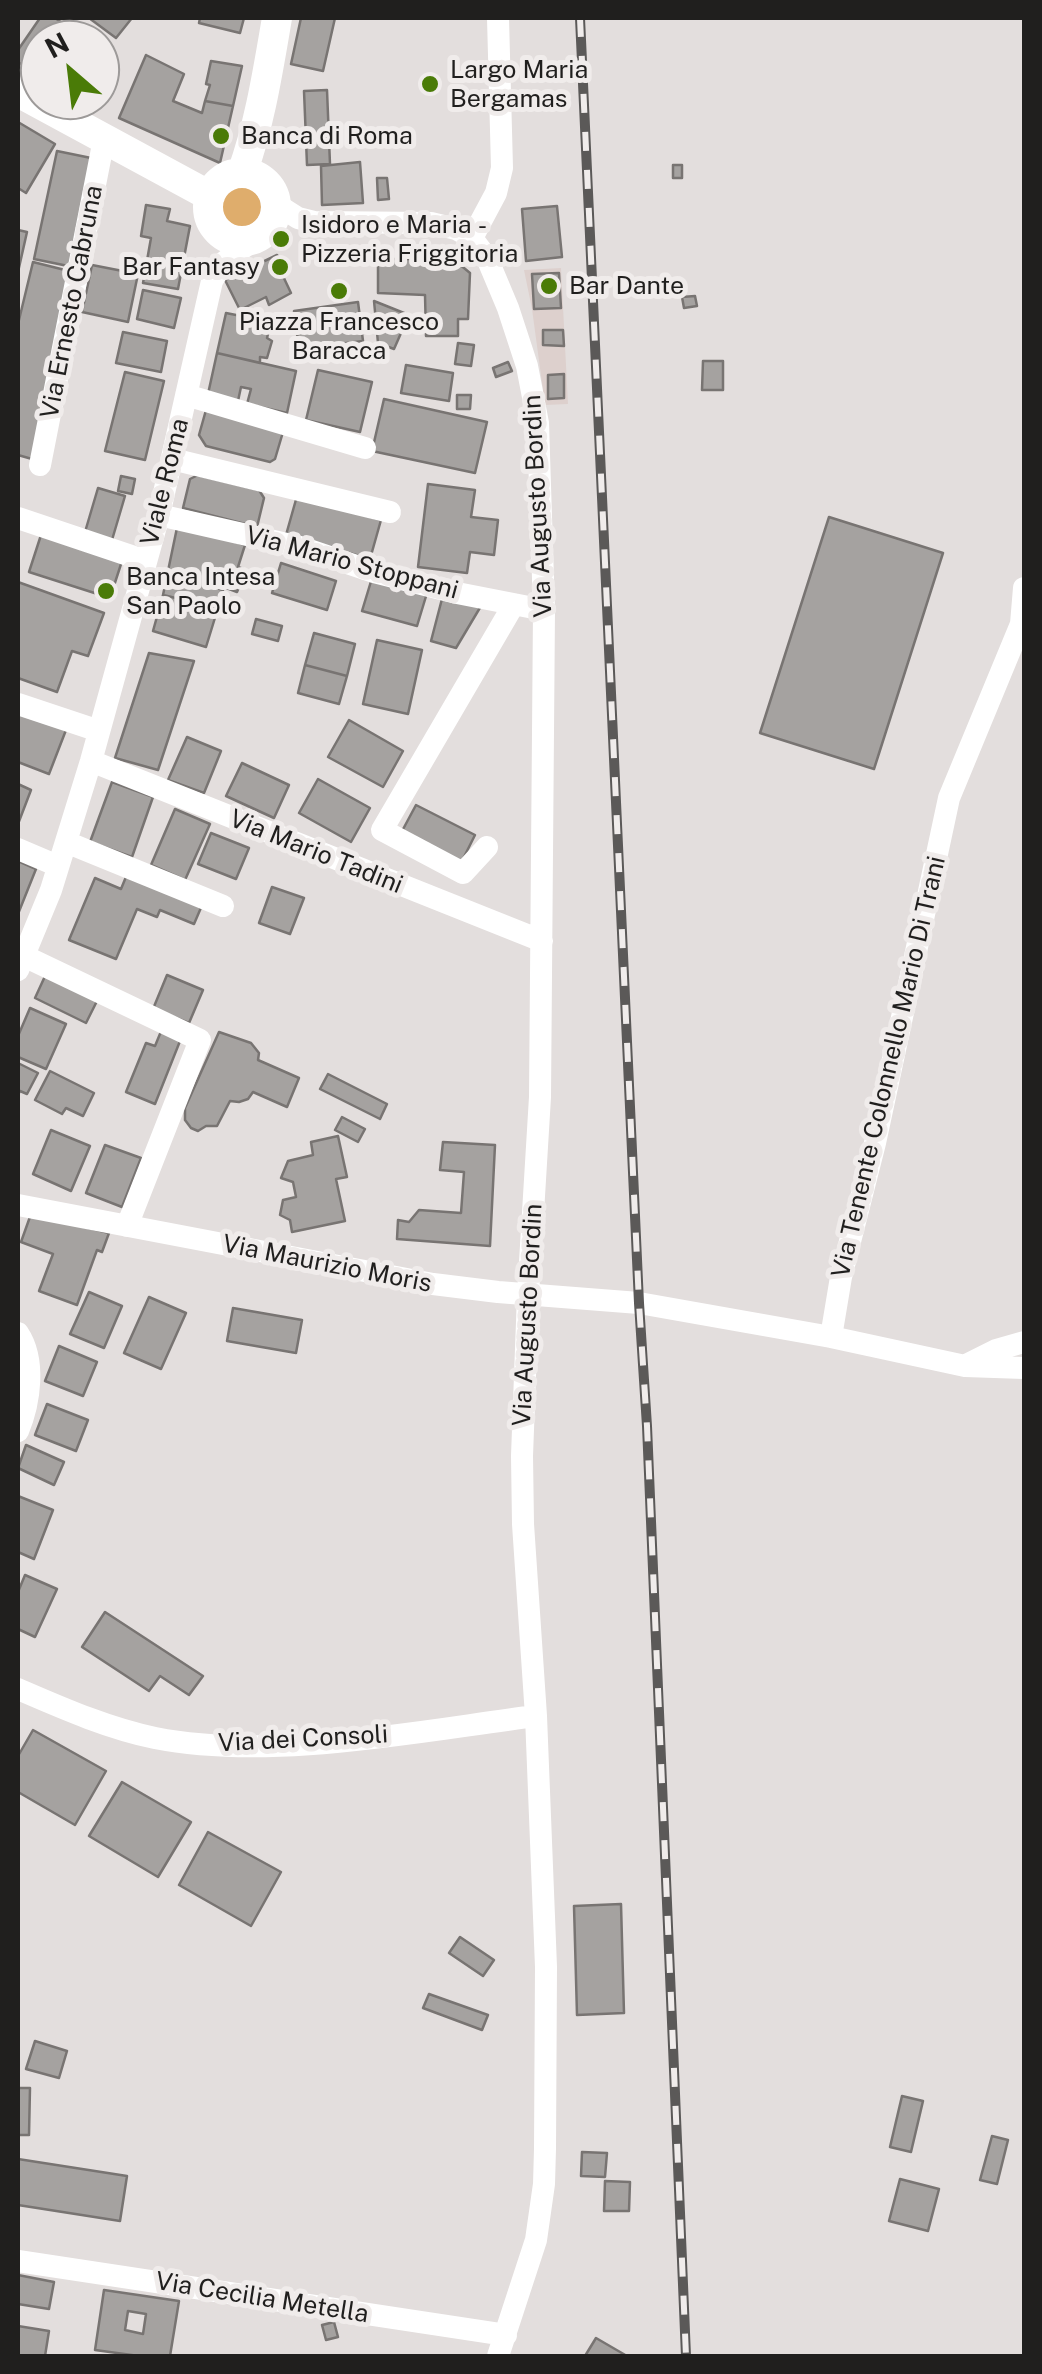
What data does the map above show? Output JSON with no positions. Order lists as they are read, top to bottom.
{
  "streets": {
    "main road": ["Viale Roma"],
    "street": [
      "Via Ernesto Cabruna",
      "Via Augusto Bordin",
      "Via Mario Stoppani",
      "Via Mario Tadini",
      "Via Tenente Colonnello Mario Di Trani",
      "Via Maurizio Moris",
      "Via dei Consoli",
      "Via Cecilia Metella"
    ]
  },
  "crossings": [
    ["Viale Roma", "Via Mario Stoppani"],
    ["Viale Roma", "Via Mario Tadini"],
    ["Via Augusto Bordin", "Via Mario Stoppani"],
    ["Via Augusto Bordin", "Via Mario Tadini"],
    ["Via Augusto Bordin", "Via Maurizio Moris"],
    ["Via Augusto Bordin", "Via dei Consoli"],
    ["Via Augusto Bordin", "Via Cecilia Metella"],
    ["Via Tenente Colonnello Mario Di Trani", "Via Maurizio Moris"]
  ],
  "places": [
    "Largo Maria Bergamas",
    "Banca di Roma",
    "Isidoro e Maria - Pizzeria Friggitoria",
    "Bar Fantasy",
    "Bar Dante",
    "Piazza Francesco Baracca",
    "Banca Intesa San Paolo"
  ],
  "north": "top left"
}
